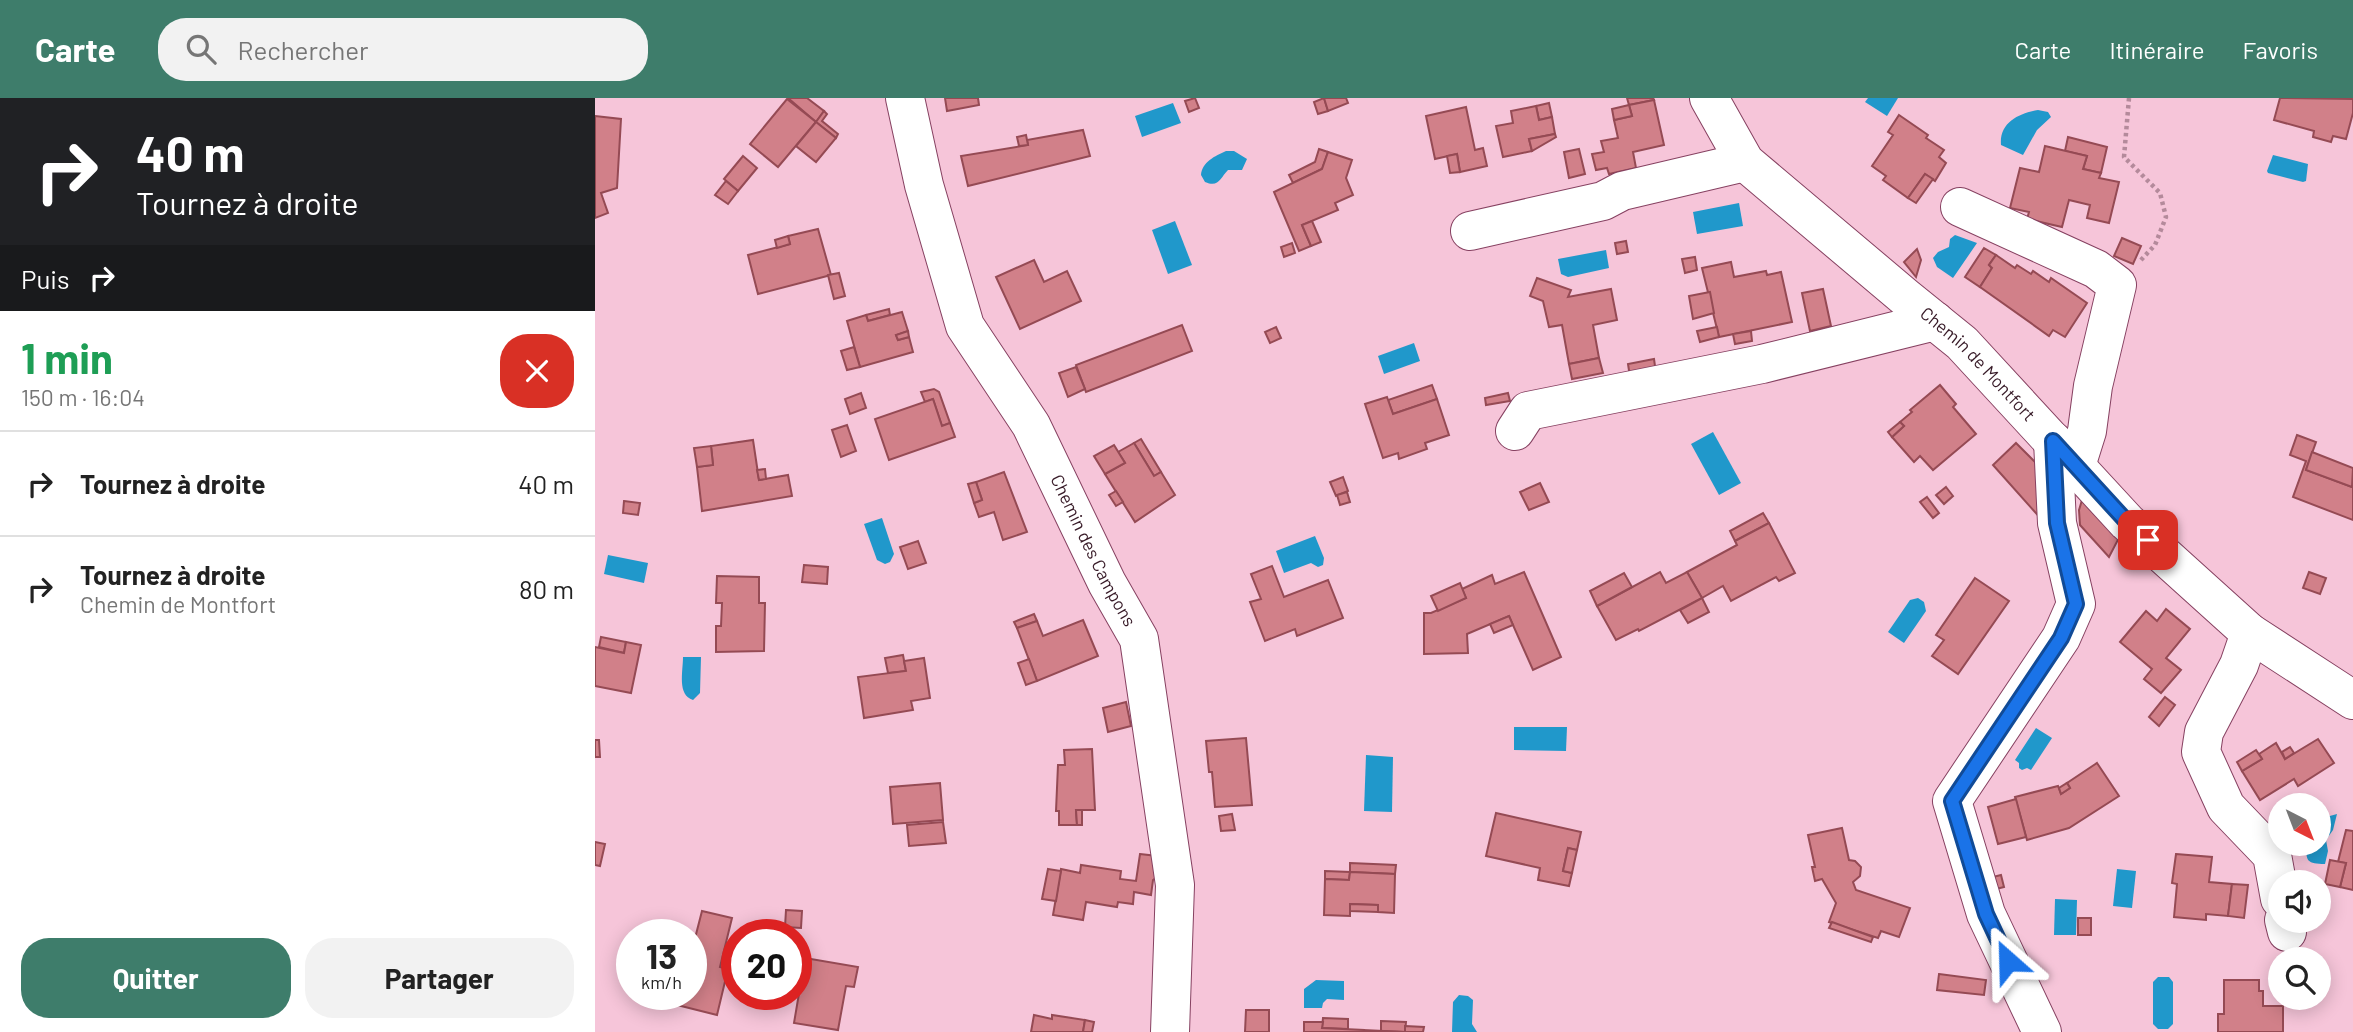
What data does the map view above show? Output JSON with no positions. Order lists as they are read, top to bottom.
{
  "streets": {
    "street": ["Chemin de Montfort", "Chemin des Campons"]
  },
  "north": "bottom right",
  "page": {
    "header": "Carte",
    "search": "Rechercher",
    "nav": ["Carte", "Itinéraire", "Favoris"],
    "turn": ["40 m", "Tournez à droite"],
    "then": "Puis",
    "heading": ["1 min", "150 m · 16:04"],
    "list": [
      {
        "name": "Tournez à droite",
        "value": "40 m"
      },
      {
        "name": "Tournez à droite",
        "note": "Chemin de Montfort",
        "value": "80 m"
      }
    ],
    "speed": "13 km/h",
    "limit": "20",
    "buttons": ["Quitter", "Partager"]
  }
}
